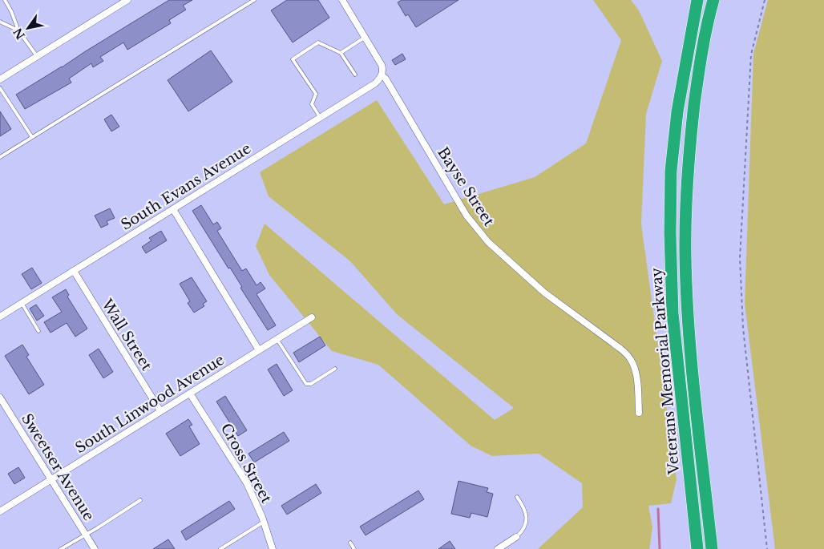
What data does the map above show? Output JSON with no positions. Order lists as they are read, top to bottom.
{
  "streets": {
    "highway": ["Veterans Memorial Parkway"],
    "street": [
      "South Evans Avenue",
      "Bayse Street",
      "Wall Street",
      "South Linwood Avenue",
      "Cross Street",
      "Sweetser Avenue"
    ]
  },
  "crossings": [
    ["South Evans Avenue", "Bayse Street"],
    ["South Evans Avenue", "Wall Street"],
    ["Wall Street", "South Linwood Avenue"],
    ["South Linwood Avenue", "Cross Street"],
    ["South Linwood Avenue", "Sweetser Avenue"]
  ],
  "north": "bottom left"
}
